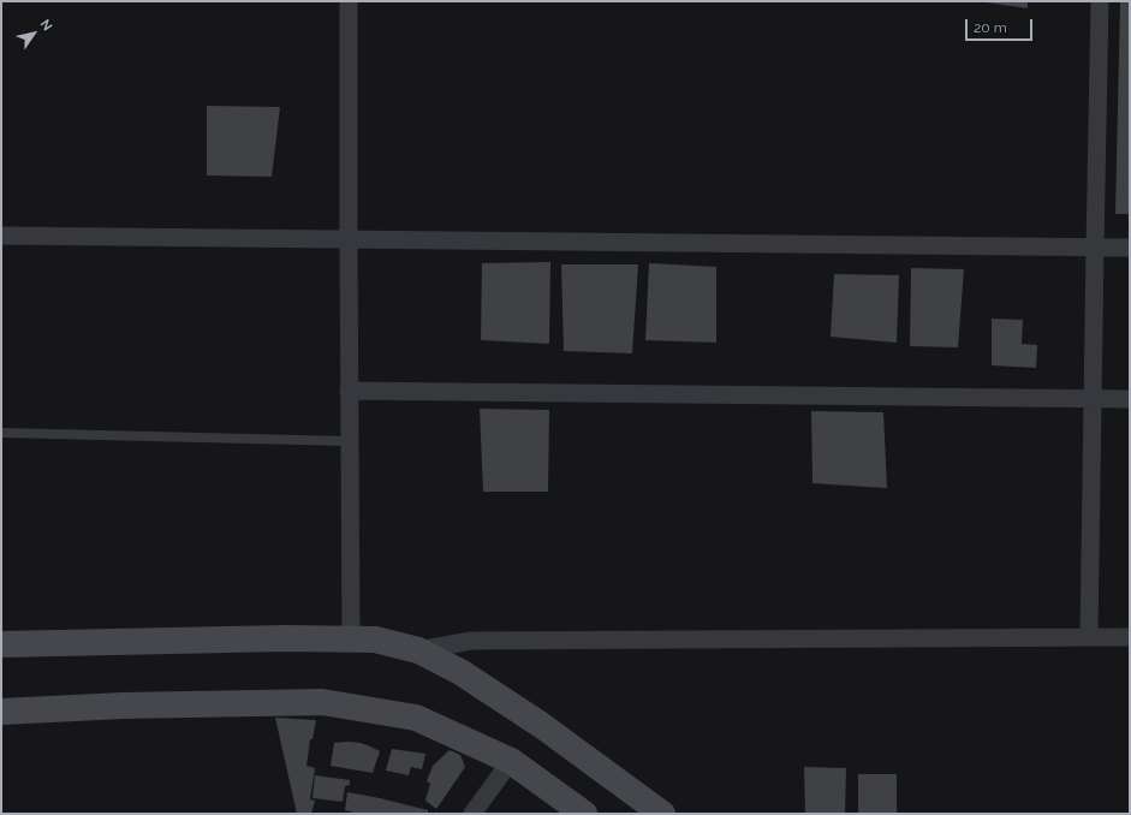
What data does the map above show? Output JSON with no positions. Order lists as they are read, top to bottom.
{
  "scale_bar": "20 m",
  "north": "top right"
}
